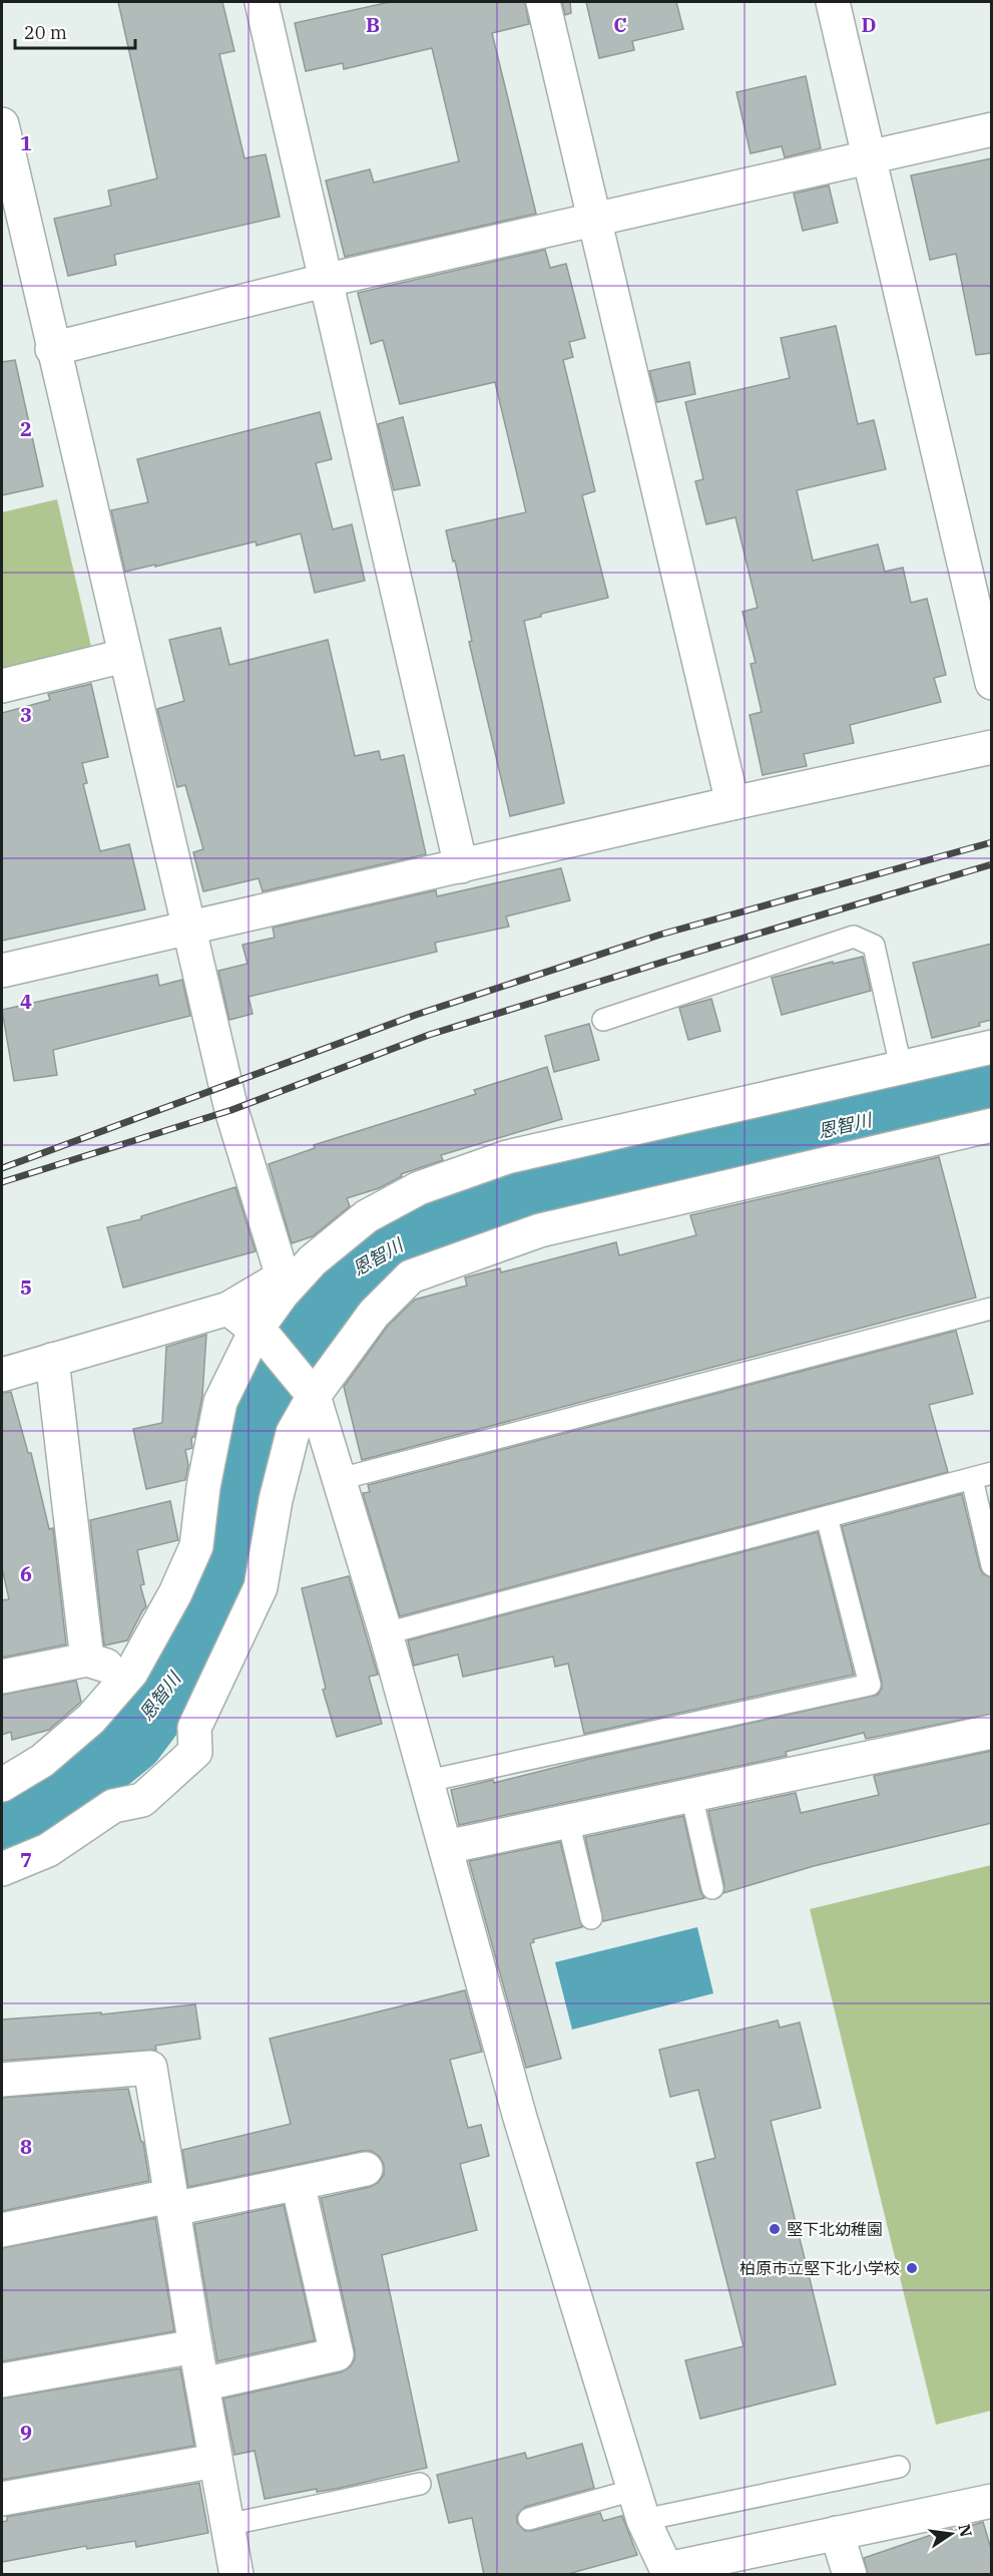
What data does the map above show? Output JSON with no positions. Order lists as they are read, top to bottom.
{
  "water": ["恩智川"],
  "places": ["堅下北幼稚園", "柏原市立堅下北小学校"],
  "scale_bar": "20 m",
  "north": "right",
  "grid": {
    "columns": ["B", "C", "D"],
    "rows": [
      "1",
      "2",
      "3",
      "4",
      "5",
      "6",
      "7",
      "8",
      "9"
    ]
  }
}
